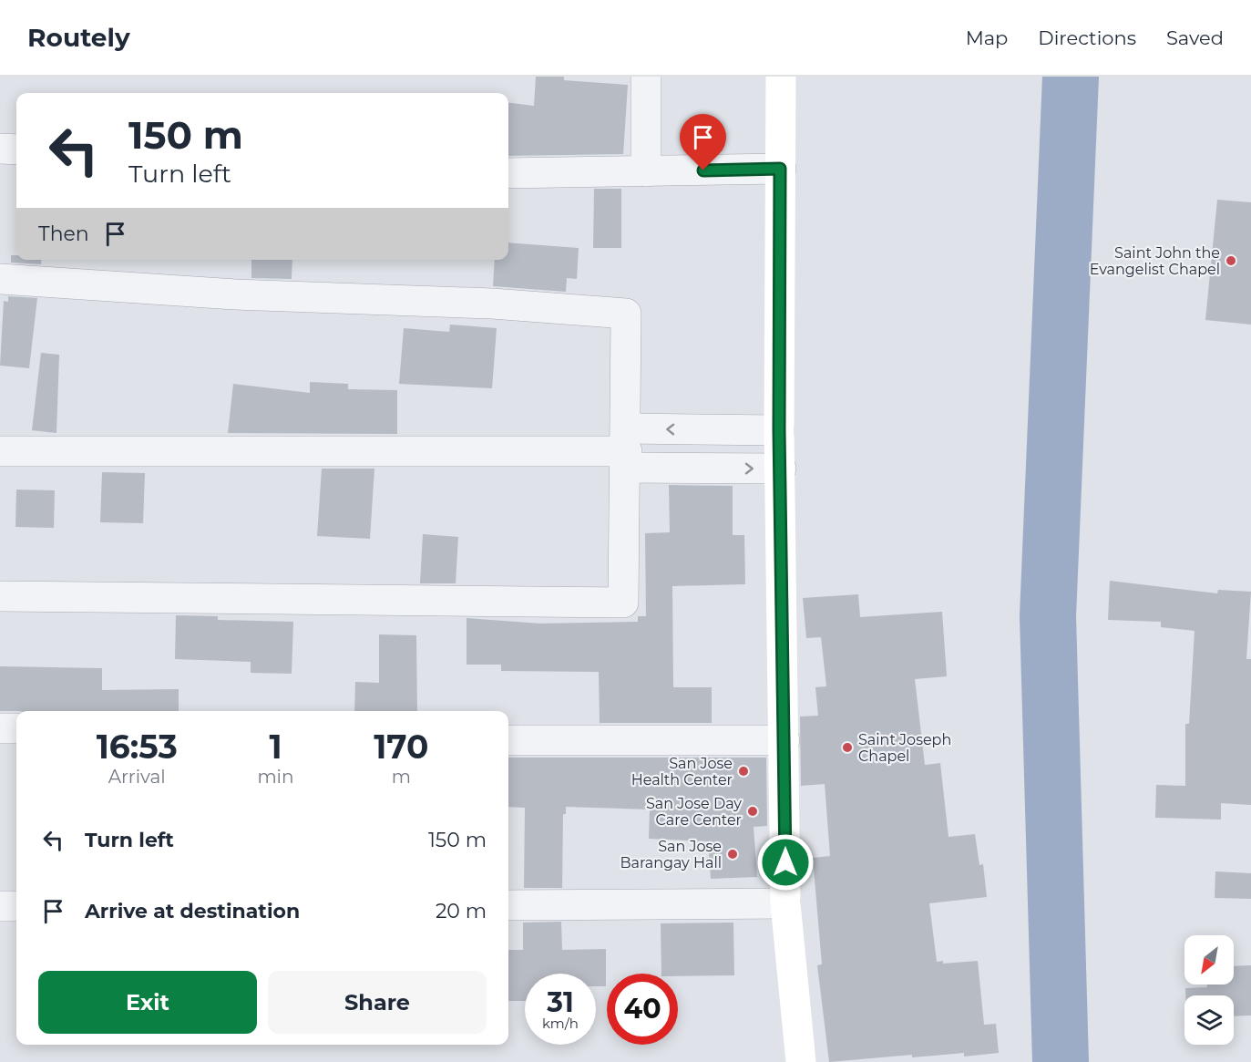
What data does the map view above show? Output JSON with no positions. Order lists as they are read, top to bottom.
{
  "places": [
    "Saint John the Evangelist Chapel",
    "Saint Joseph Chapel",
    "San Jose Health Center",
    "San Jose Day Care Center",
    "San Jose Barangay Hall"
  ],
  "north": "bottom left",
  "page": {
    "header": "Routely",
    "nav": ["Map", "Directions", "Saved"],
    "turn": ["150 m", "Turn left"],
    "then": "Then",
    "eta": [
      "16:53",
      "Arrival",
      "1",
      "min",
      "170",
      "m"
    ],
    "list": [
      {
        "name": "Turn left",
        "value": "150 m"
      },
      {
        "name": "Arrive at destination",
        "value": "20 m"
      }
    ],
    "buttons": ["Exit", "Share"],
    "speed": "31 km/h",
    "limit": "40"
  }
}
